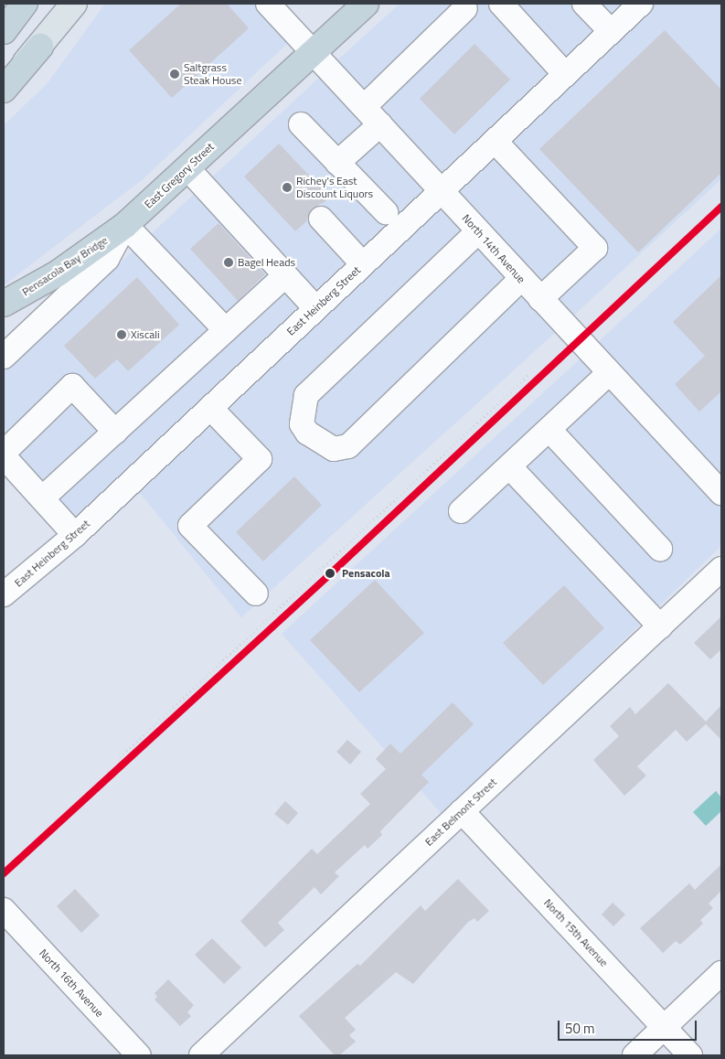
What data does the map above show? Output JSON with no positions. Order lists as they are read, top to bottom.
{
  "streets": {
    "highway": ["East Gregory Street", "Pensacola Bay Bridge"],
    "street": [
      "North 14th Avenue",
      "East Heinberg Street",
      "East Belmont Street",
      "North 15th Avenue",
      "North 16th Avenue"
    ]
  },
  "crossings": [
    ["East Gregory Street", "North 14th Avenue"],
    ["East Gregory Street", "Pensacola Bay Bridge"],
    ["North 14th Avenue", "East Heinberg Street"],
    ["East Belmont Street", "North 15th Avenue"]
  ],
  "places": [
    "Saltgrass Steak House",
    "Richey's East Discount Liquors",
    "Bagel Heads",
    "Xiscali",
    "Pensacola"
  ],
  "scale_bar": "50 m"
}
